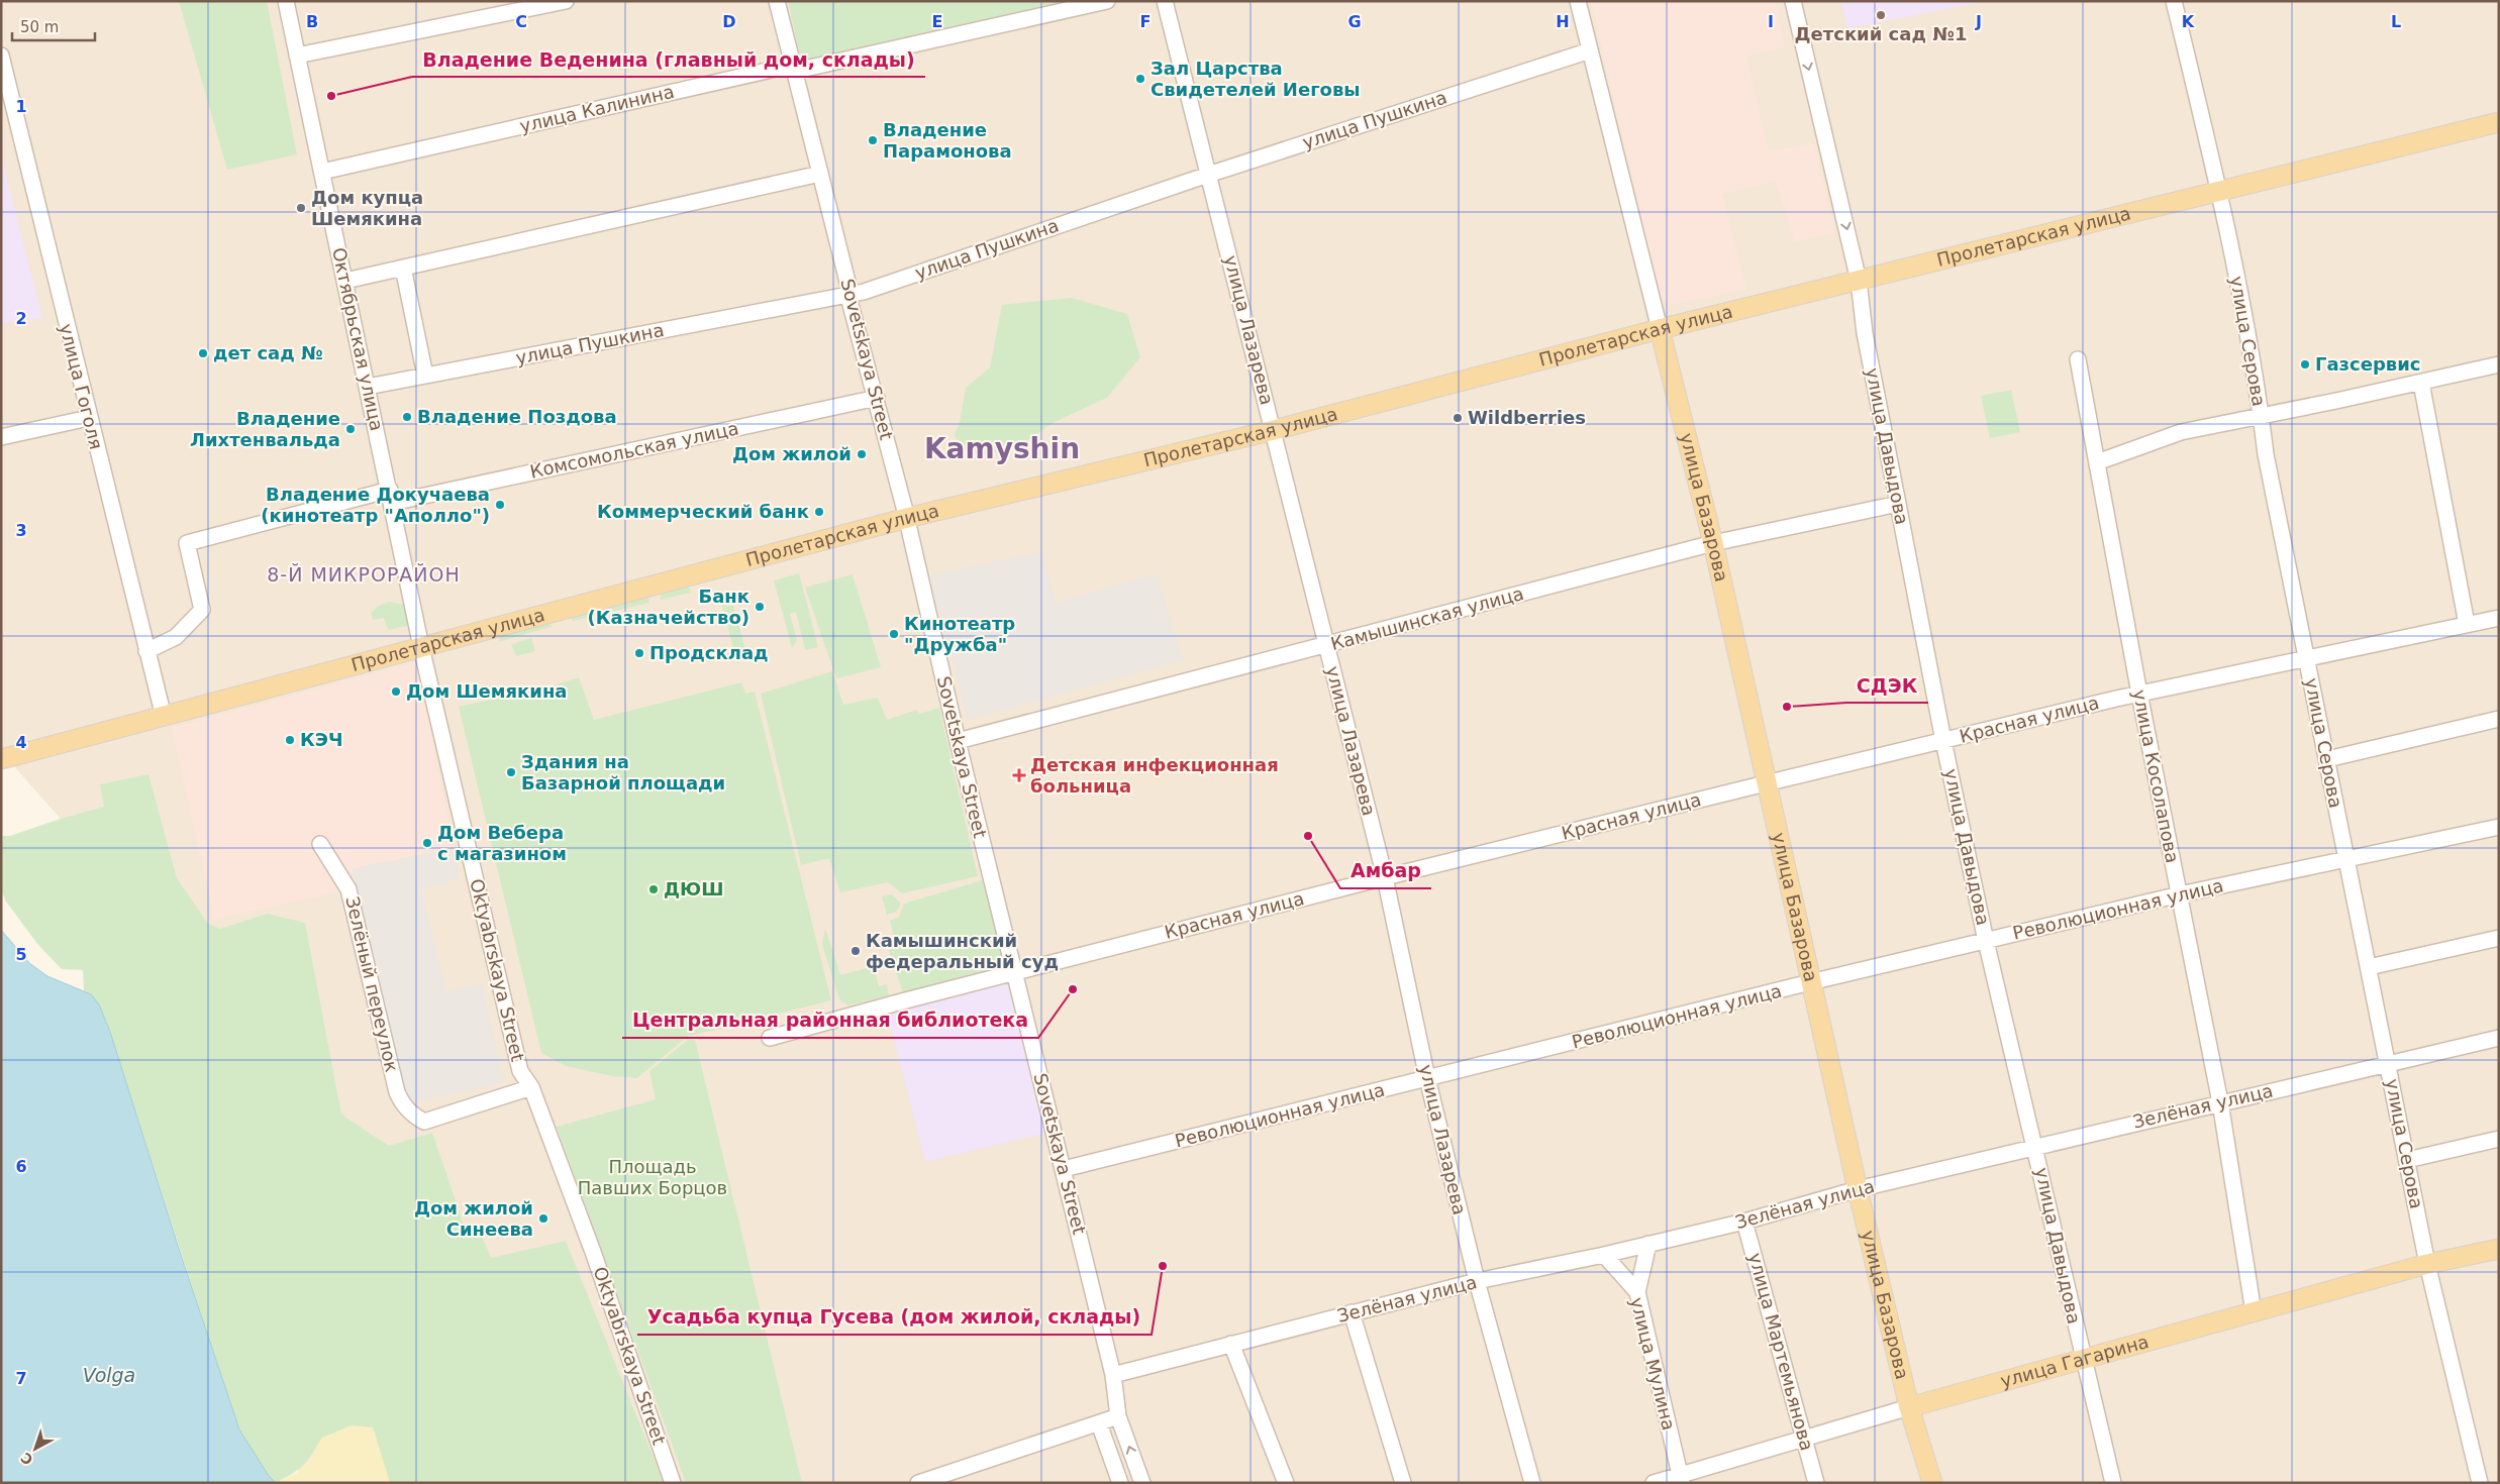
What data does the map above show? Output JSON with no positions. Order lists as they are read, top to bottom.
{
  "streets": {
    "main road": ["Пролетарская улица", "улица Базарова", "улица Гагарина"],
    "street": [
      "улица Калинина",
      "улица Пушкина",
      "улица Лазарева",
      "Октябрьская улица",
      "улица Серова",
      "Sovetskaya Street",
      "улица Гоголя",
      "улица Давыдова",
      "Комсомольская улица",
      "Камышинская улица",
      "Красная улица",
      "улица Косолапова",
      "Революционная улица",
      "Oktyabrskaya Street",
      "Зелёный переулок",
      "Зелёная улица",
      "улица Мартемьянова",
      "улица Мулина"
    ]
  },
  "crossings": [
    ["улица Калинина", "Октябрьская улица"],
    ["улица Калинина", "Sovetskaya Street"],
    ["улица Пушкина", "улица Лазарева"],
    ["улица Пушкина", "Октябрьская улица"],
    ["улица Пушкина", "Sovetskaya Street"],
    ["Пролетарская улица", "улица Лазарева"],
    ["Пролетарская улица", "Октябрьская улица"],
    ["Пролетарская улица", "улица Серова"],
    ["Пролетарская улица", "Sovetskaya Street"],
    ["Пролетарская улица", "улица Гоголя"],
    ["Пролетарская улица", "улица Давыдова"],
    ["Пролетарская улица", "улица Базарова"],
    ["Пролетарская улица", "Oktyabrskaya Street"],
    ["улица Лазарева", "Камышинская улица"],
    ["улица Лазарева", "Красная улица"],
    ["улица Лазарева", "Революционная улица"],
    ["улица Лазарева", "Зелёная улица"],
    ["Октябрьская улица", "Комсомольская улица"],
    ["Октябрьская улица", "Oktyabrskaya Street"],
    ["улица Серова", "Красная улица"],
    ["улица Серова", "Революционная улица"],
    ["улица Серова", "Зелёная улица"],
    ["улица Серова", "улица Гагарина"],
    ["Sovetskaya Street", "Комсомольская улица"],
    ["Sovetskaya Street", "Камышинская улица"],
    ["Sovetskaya Street", "Красная улица"],
    ["Sovetskaya Street", "Революционная улица"],
    ["Sovetskaya Street", "Зелёная улица"],
    ["улица Гоголя", "Комсомольская улица"],
    ["улица Давыдова", "Камышинская улица"],
    ["улица Давыдова", "Красная улица"],
    ["улица Давыдова", "Революционная улица"],
    ["улица Давыдова", "Зелёная улица"],
    ["улица Давыдова", "улица Гагарина"],
    ["улица Базарова", "Камышинская улица"],
    ["улица Базарова", "Красная улица"],
    ["улица Базарова", "Революционная улица"],
    ["улица Базарова", "Зелёная улица"],
    ["улица Базарова", "улица Гагарина"],
    ["Красная улица", "улица Косолапова"],
    ["улица Косолапова", "Революционная улица"],
    ["улица Косолапова", "Зелёная улица"],
    ["улица Косолапова", "улица Гагарина"],
    ["Oktyabrskaya Street", "Зелёный переулок"],
    ["Зелёная улица", "улица Мартемьянова"],
    ["Зелёная улица", "улица Мулина"],
    ["улица Мартемьянова", "улица Гагарина"],
    ["улица Гагарина", "улица Мулина"]
  ],
  "districts": ["Kamyshin", "8-Й МИКРОРАЙОН"],
  "water": ["Volga"],
  "parks": ["Площадь Павших Борцов"],
  "places": {
    "other": [
      "Детский сад №1",
      "Зал Царства Свидетелей Иеговы",
      "Владение Веденина (главный дом, склады)",
      "Владение Парамонова",
      "Дом купца Шемякина",
      "дет сад №",
      "Газсервис",
      "Владение Поздова",
      "Wildberries",
      "Владение Лихтенвальда",
      "Дом жилой",
      "Владение Докучаева (кинотеатр \"Аполло\")",
      "Коммерческий банк",
      "Банк (Казначейство)",
      "Кинотеатр \"Дружба\"",
      "Продсклад",
      "Дом Шемякина",
      "СДЭК",
      "КЭЧ",
      "Здания на Базарной площади",
      "Амбар",
      "Дом Вебера с магазином",
      "ДЮШ",
      "Камышинский федеральный суд",
      "Центральная районная библиотека",
      "Дом жилой Синеева",
      "Усадьба купца Гусева (дом жилой, склады)"
    ],
    "health": ["Детская инфекционная больница"]
  },
  "scale_bar": "50 m",
  "north": "bottom left",
  "grid": {
    "columns": [
      "B",
      "C",
      "D",
      "E",
      "F",
      "G",
      "H",
      "I",
      "J",
      "K",
      "L"
    ],
    "rows": [
      "1",
      "2",
      "3",
      "4",
      "5",
      "6",
      "7"
    ]
  }
}
